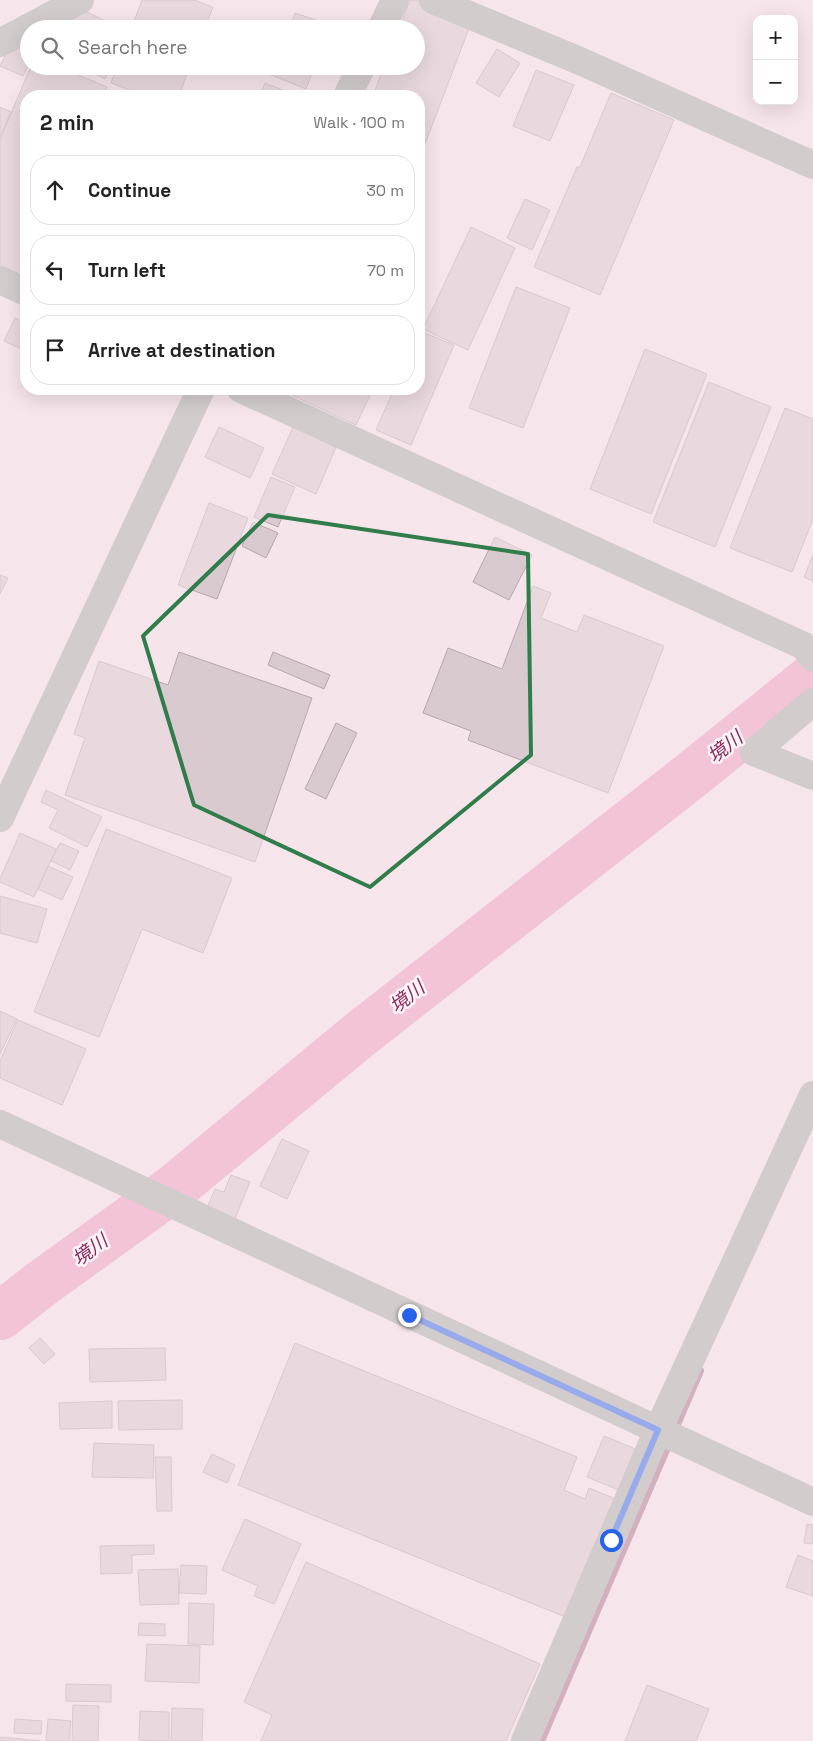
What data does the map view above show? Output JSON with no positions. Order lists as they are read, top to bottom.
{
  "water": ["境川"],
  "page": {
    "map_buttons": ["+", "−"],
    "search": "Search here",
    "heading": ["2 min", "Walk · 100 m"],
    "list": [
      ["Continue", "30 m"],
      ["Turn left", "70 m"],
      "Arrive at destination"
    ]
  }
}
